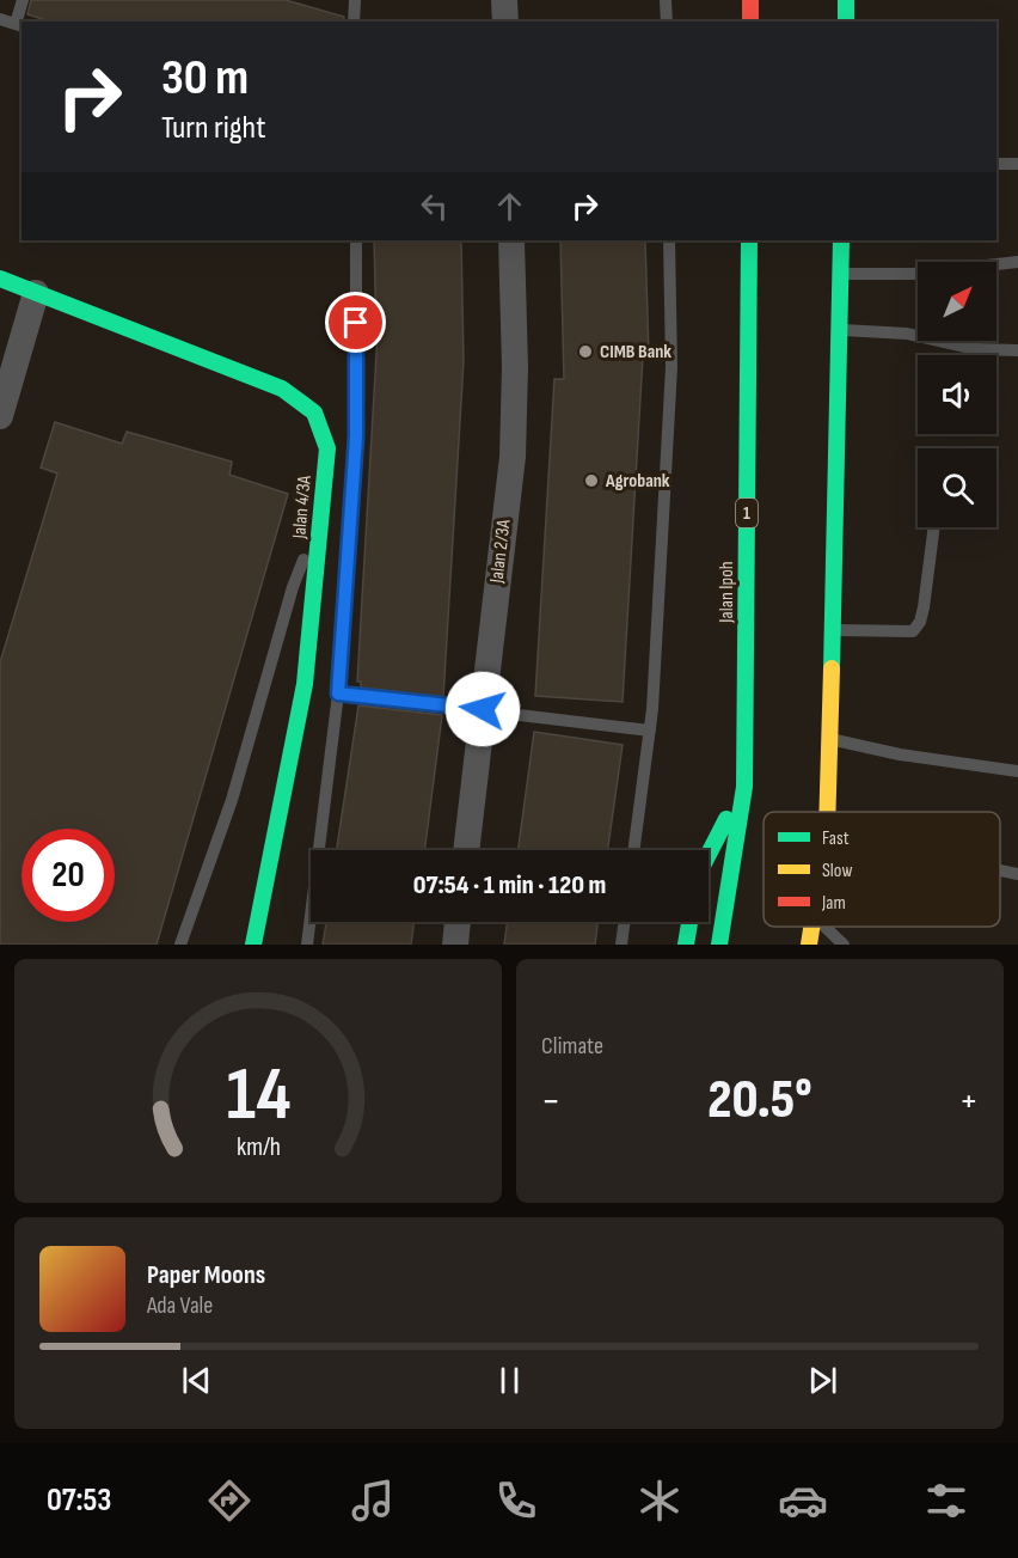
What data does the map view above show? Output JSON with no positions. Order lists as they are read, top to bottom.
{
  "streets": {
    "main road": ["Jalan 4/3A", "1", "Jalan Ipoh"],
    "street": ["Jalan 2/3A"]
  },
  "places": ["CIMB Bank", "Agrobank"],
  "legend": ["Fast", "Slow", "Jam"],
  "north": "top right",
  "page": {
    "turn": ["30 m", "Turn right"],
    "limit": "20",
    "trip": "07:54 · 1 min · 120 m",
    "tile": "Climate",
    "heat": ["−", "20.5°", "+"],
    "song": ["Paper Moons", "Ada Vale"],
    "tabs": "07:53",
    "gauge": ["14", "km/h"]
  }
}
